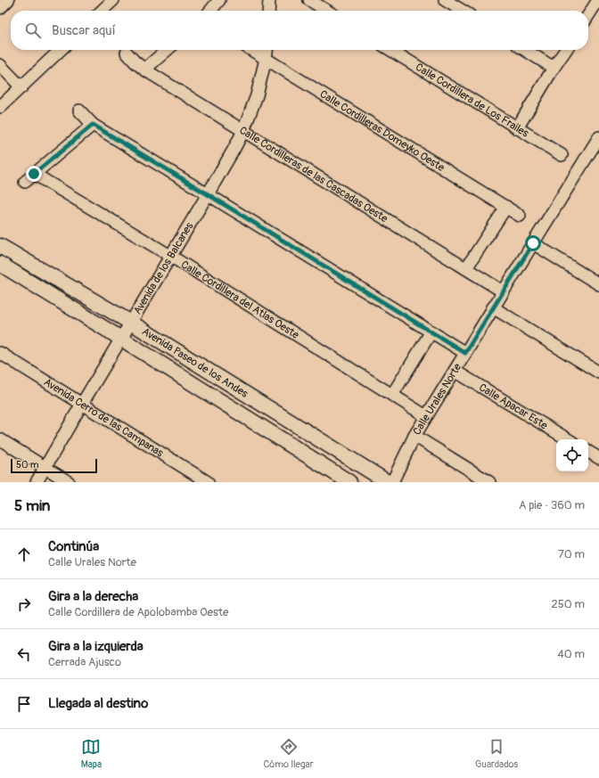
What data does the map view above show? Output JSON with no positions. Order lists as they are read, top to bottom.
{
  "streets": {
    "street": [
      "Calle Cordillera de Los Frailes",
      "Calle Cordilleras Domeyko Oeste",
      "Calle Cordilleras de las Cascadas Oeste",
      "Avenida de los Balcanes",
      "Calle Cordillera del Atlas Oeste",
      "Avenida Paseo de los Andes",
      "Calle Urales Norte",
      "Calle Apacar Este",
      "Avenida Cerro de las Campanas"
    ]
  },
  "crossings": [
    ["Calle Cordilleras Domeyko Oeste", "Avenida de los Balcanes"],
    ["Calle Cordilleras de las Cascadas Oeste", "Avenida de los Balcanes"],
    ["Calle Cordilleras de las Cascadas Oeste", "Calle Urales Norte"],
    ["Avenida de los Balcanes", "Calle Cordillera del Atlas Oeste"],
    ["Avenida de los Balcanes", "Avenida Paseo de los Andes"],
    ["Avenida de los Balcanes", "Avenida Cerro de las Campanas"],
    ["Calle Cordillera del Atlas Oeste", "Calle Urales Norte"],
    ["Calle Urales Norte", "Calle Apacar Este"]
  ],
  "scale_bar": "50 m",
  "page": {
    "search": "Buscar aquí",
    "scale": "50 m",
    "heading": ["5 min", "A pie · 360 m"],
    "list": [
      ["Continúa", "Calle Urales Norte", "70 m"],
      ["Gira a la derecha", "Calle Cordillera de Apolobamba Oeste", "250 m"],
      ["Gira a la izquierda", "Cerrada Ajusco", "40 m"],
      "Llegada al destino"
    ],
    "nav": ["Mapa", "Cómo llegar", "Guardados"]
  }
}
